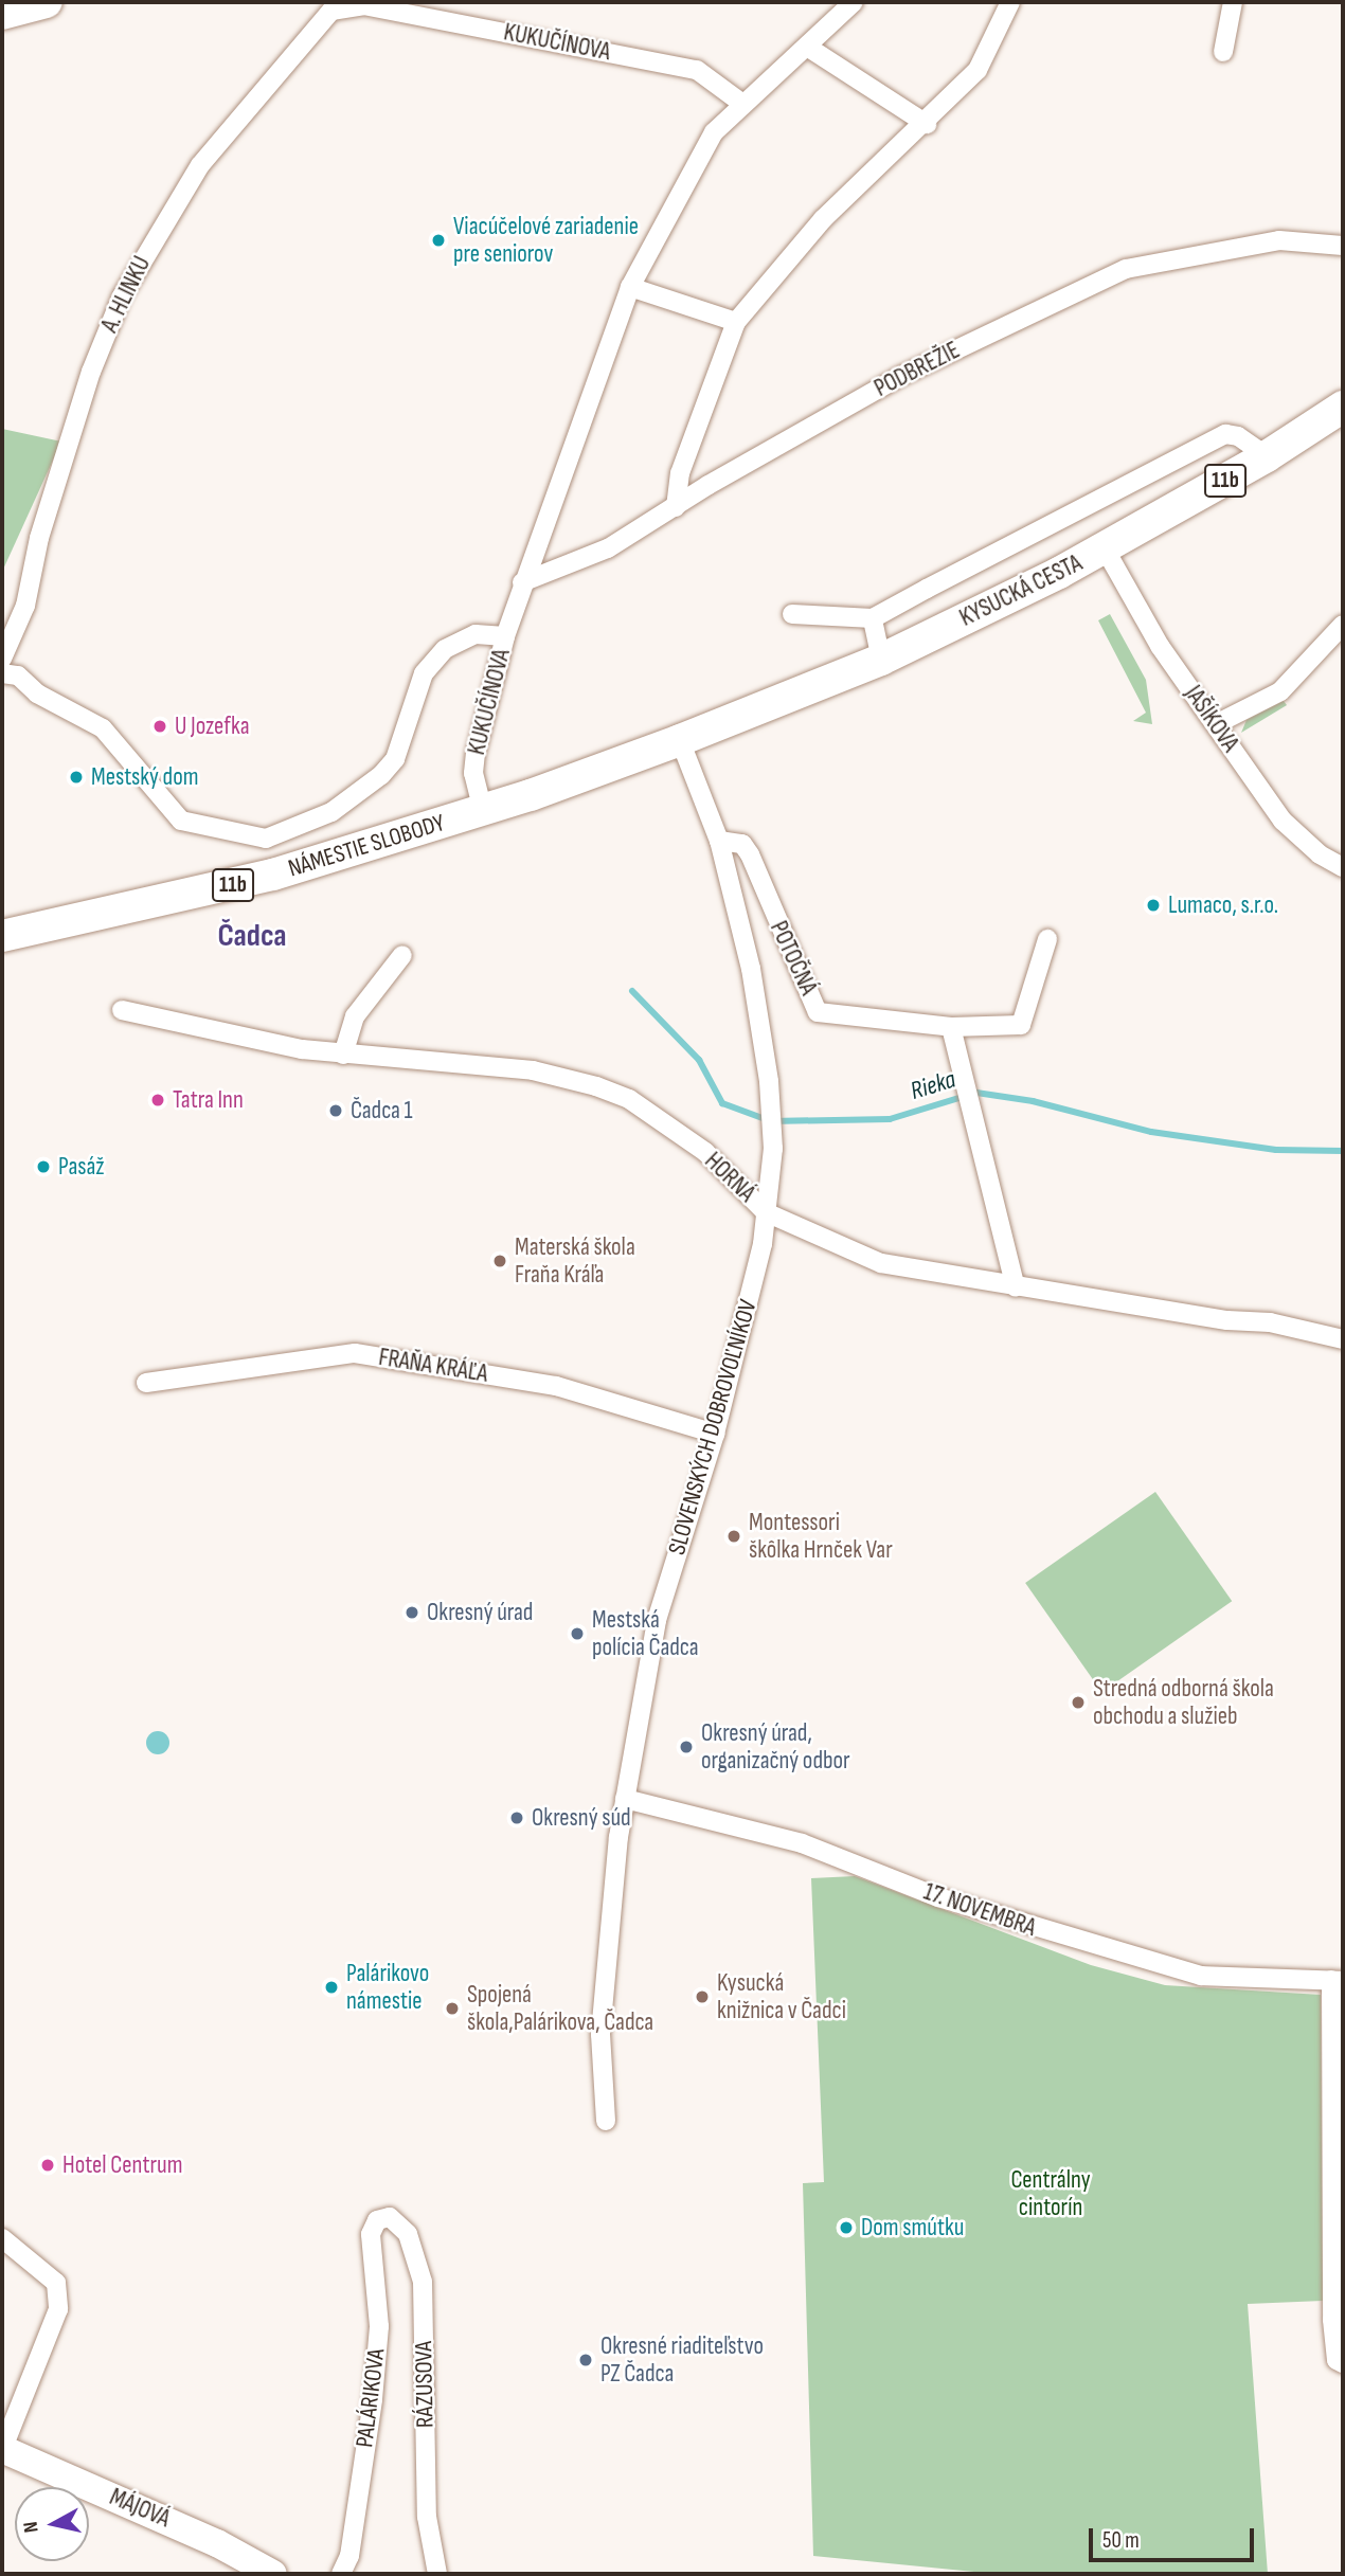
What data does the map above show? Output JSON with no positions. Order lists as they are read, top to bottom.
{
  "streets": {
    "main road": [
      "11b",
      "KYSUCKÁ CESTA",
      "NÁMESTIE SLOBODY",
      "MÁJOVÁ"
    ],
    "street": [
      "KUKUČÍNOVA",
      "A. HLINKU",
      "PODBREŽIE",
      "JAŠÍKOVA",
      "POTOČNÁ",
      "HORNÁ",
      "FRAŇA KRÁĽA",
      "SLOVENSKÝCH DOBROVOĽNÍKOV",
      "17. NOVEMBRA",
      "RÁZUSOVA",
      "PALÁRIKOVA"
    ]
  },
  "crossings": [
    ["KUKUČÍNOVA", "A. HLINKU"],
    ["KUKUČÍNOVA", "PODBREŽIE"],
    ["KUKUČÍNOVA", "NÁMESTIE SLOBODY"],
    ["KYSUCKÁ CESTA", "JAŠÍKOVA"],
    ["KYSUCKÁ CESTA", "NÁMESTIE SLOBODY"],
    ["KYSUCKÁ CESTA", "SLOVENSKÝCH DOBROVOĽNÍKOV"],
    ["NÁMESTIE SLOBODY", "SLOVENSKÝCH DOBROVOĽNÍKOV"],
    ["POTOČNÁ", "SLOVENSKÝCH DOBROVOĽNÍKOV"],
    ["HORNÁ", "SLOVENSKÝCH DOBROVOĽNÍKOV"],
    ["FRAŇA KRÁĽA", "SLOVENSKÝCH DOBROVOĽNÍKOV"],
    ["SLOVENSKÝCH DOBROVOĽNÍKOV", "17. NOVEMBRA"],
    ["RÁZUSOVA", "PALÁRIKOVA"]
  ],
  "districts": ["Čadca"],
  "water": ["Rieka"],
  "parks": ["Centrálny cintorín"],
  "places": [
    "Viacúčelové zariadenie pre seniorov",
    "U Jozefka",
    "Mestský dom",
    "Lumaco, s.r.o.",
    "Tatra Inn",
    "Čadca 1",
    "Pasáž",
    "Materská škola Fraňa Kráľa",
    "Montessori škôlka Hrnček Var",
    "Okresný úrad",
    "Mestská polícia Čadca",
    "Stredná odborná škola obchodu a služieb",
    "Okresný úrad, organizačný odbor",
    "Okresný súd",
    "Palárikovo námestie",
    "Kysucká knižnica v Čadci",
    "Spojená škola,Palárikova, Čadca",
    "Hotel Centrum",
    "Dom smútku",
    "Okresné riaditeľstvo PZ Čadca"
  ],
  "scale_bar": "50 m",
  "north": "left"
}
